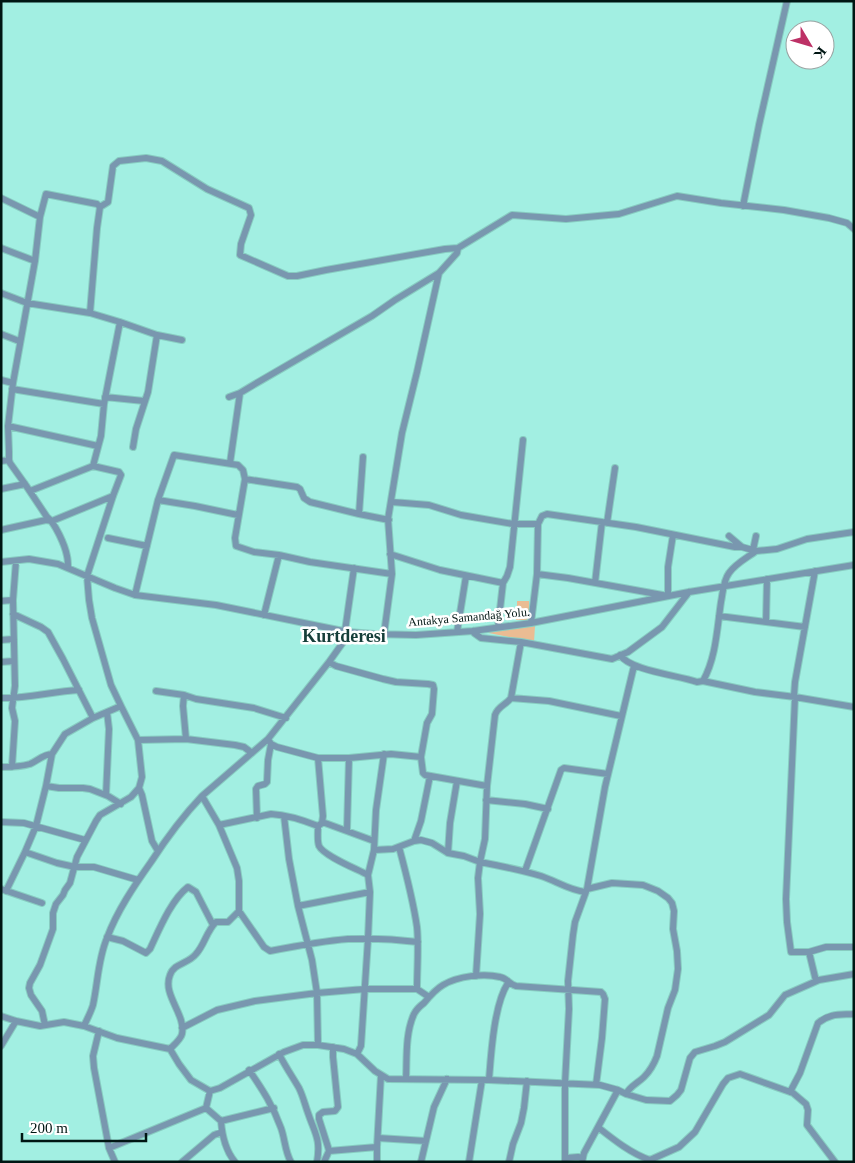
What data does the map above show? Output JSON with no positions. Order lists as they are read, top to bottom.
{
  "streets": {
    "street": ["Antakya Samandağ Yolu."]
  },
  "districts": ["Kurtderesi"],
  "scale_bar": "200 m",
  "north": "bottom right"
}
